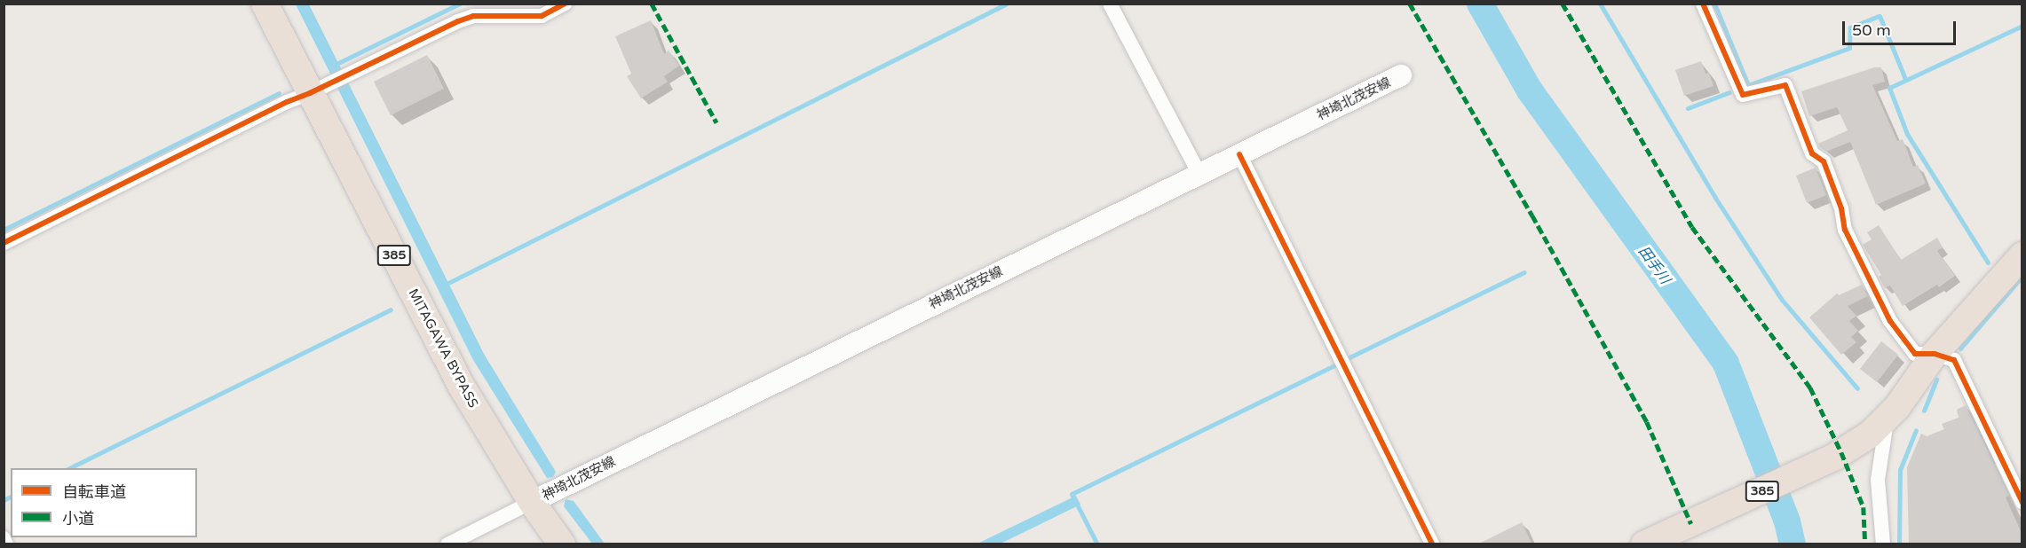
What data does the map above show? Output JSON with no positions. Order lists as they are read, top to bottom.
{
  "streets": {
    "highway": ["385", "MITAGAWA BYPASS"],
    "main road": ["神埼北茂安線"]
  },
  "crossings": [
    ["神埼北茂安線", "MITAGAWA BYPASS"]
  ],
  "water": ["田手川"],
  "legend": ["自転車道", "小道"],
  "scale_bar": "50 m"
}
